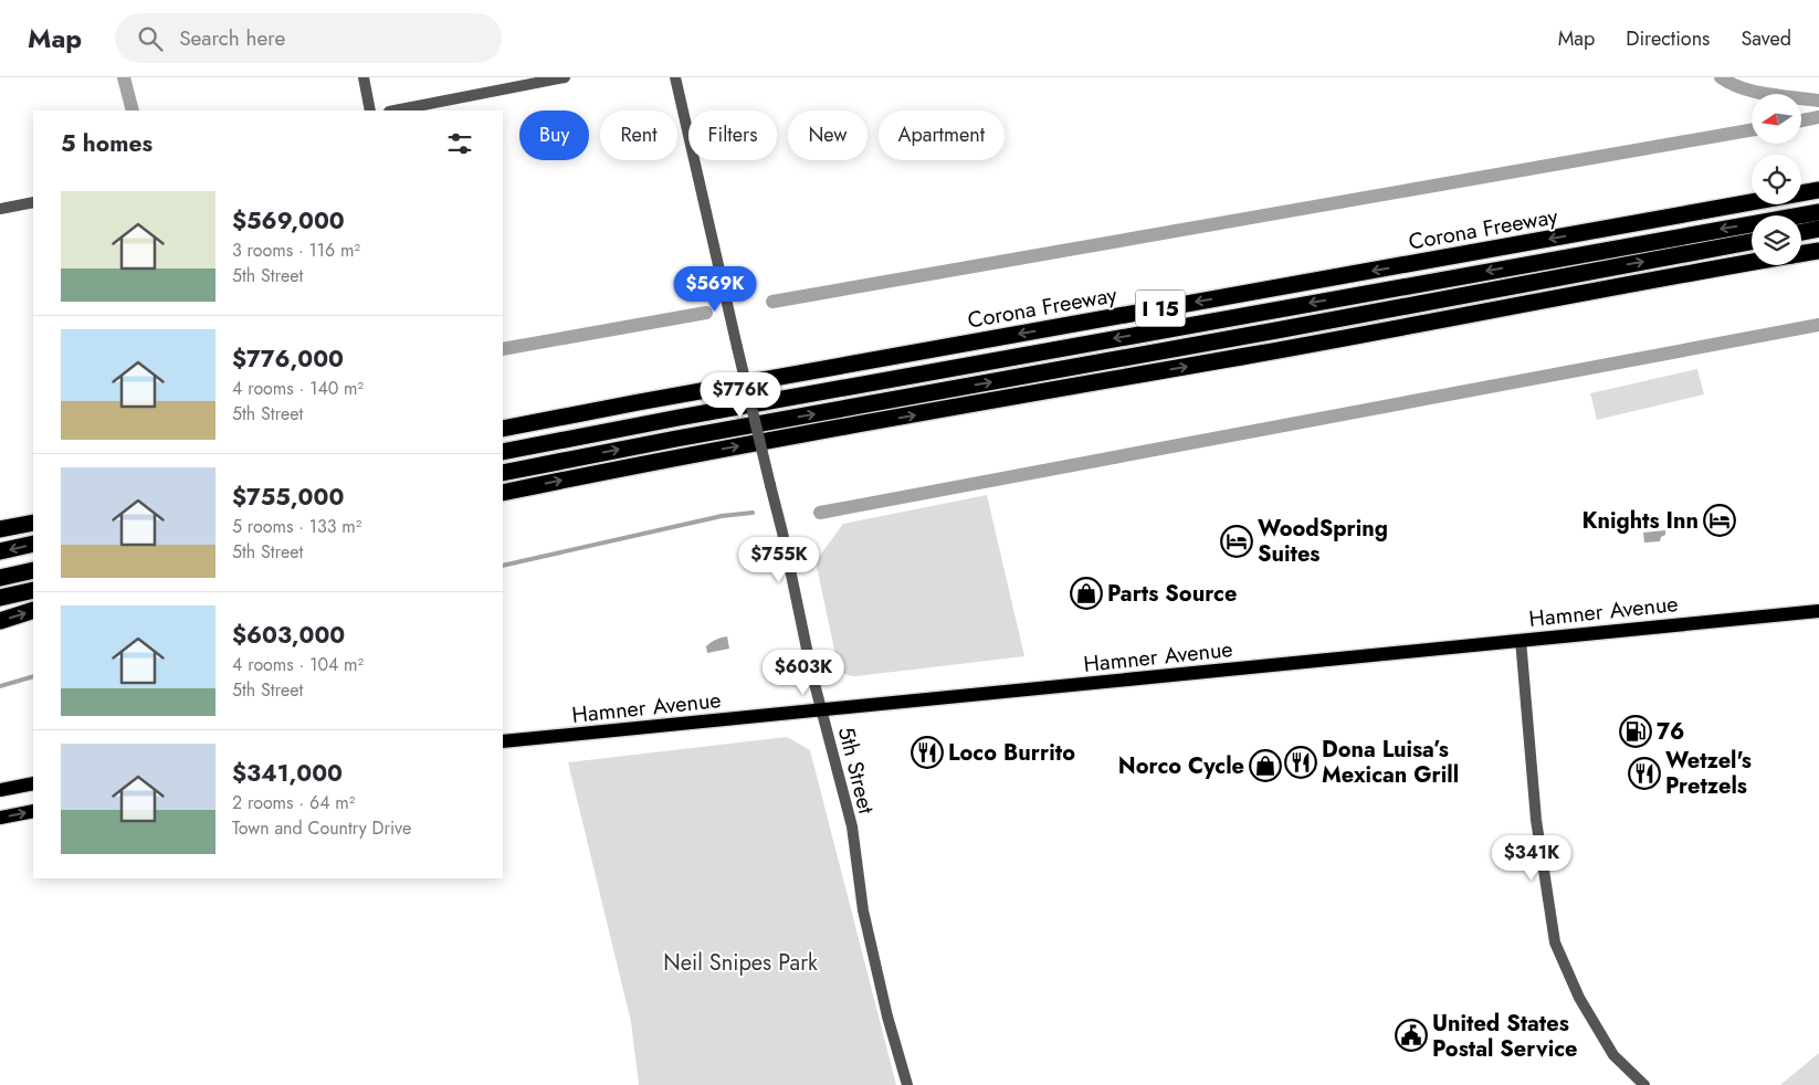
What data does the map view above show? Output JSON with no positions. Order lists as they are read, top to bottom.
{
  "streets": {
    "highway": ["Corona Freeway", "I 15"],
    "main road": ["Hamner Avenue"],
    "street": ["5th Street"]
  },
  "crossings": [
    ["Hamner Avenue", "5th Street"]
  ],
  "parks": ["Neil Snipes Park"],
  "places": {
    "hotel": ["Knights Inn", "WoodSpring Suites"],
    "shop": ["Parts Source", "Norco Cycle"],
    "fuel station": ["76"],
    "restaurant": ["Loco Burrito", "Dona Luisa’s Mexican Grill", "Wetzel's Pretzels"],
    "public building": ["United States Postal Service"]
  },
  "north": "left",
  "page": {
    "header": "Map",
    "search": "Search here",
    "nav": ["Map", "Directions", "Saved"],
    "chip": [
      "Buy",
      "Rent",
      "Filters",
      "New",
      "Apartment"
    ],
    "heading": "5 homes",
    "list": [
      {
        "name": "$569,000",
        "note": "3 rooms · 116 m² · 5th Street"
      },
      {
        "name": "$776,000",
        "note": "4 rooms · 140 m² · 5th Street"
      },
      {
        "name": "$755,000",
        "note": "5 rooms · 133 m² · 5th Street"
      },
      {
        "name": "$603,000",
        "note": "4 rooms · 104 m² · 5th Street"
      },
      {
        "name": "$341,000",
        "note": "2 rooms · 64 m² · Town and Country Drive"
      }
    ],
    "price": [
      "$569K",
      "$776K",
      "$755K",
      "$603K",
      "$341K"
    ]
  }
}
